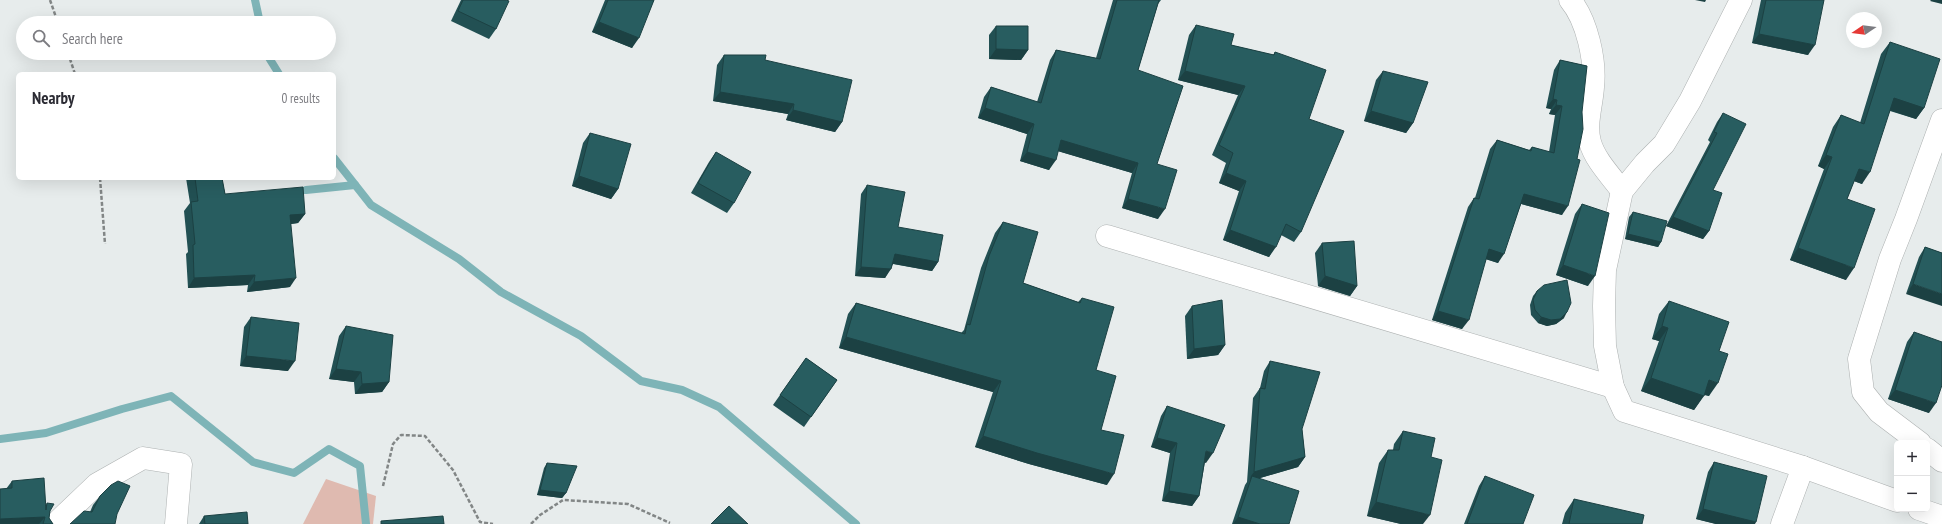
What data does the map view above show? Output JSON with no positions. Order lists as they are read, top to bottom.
{
  "north": "left",
  "page": {
    "search": "Search here",
    "heading": ["Nearby", "0 results"],
    "map_buttons": ["+", "−"]
  }
}
